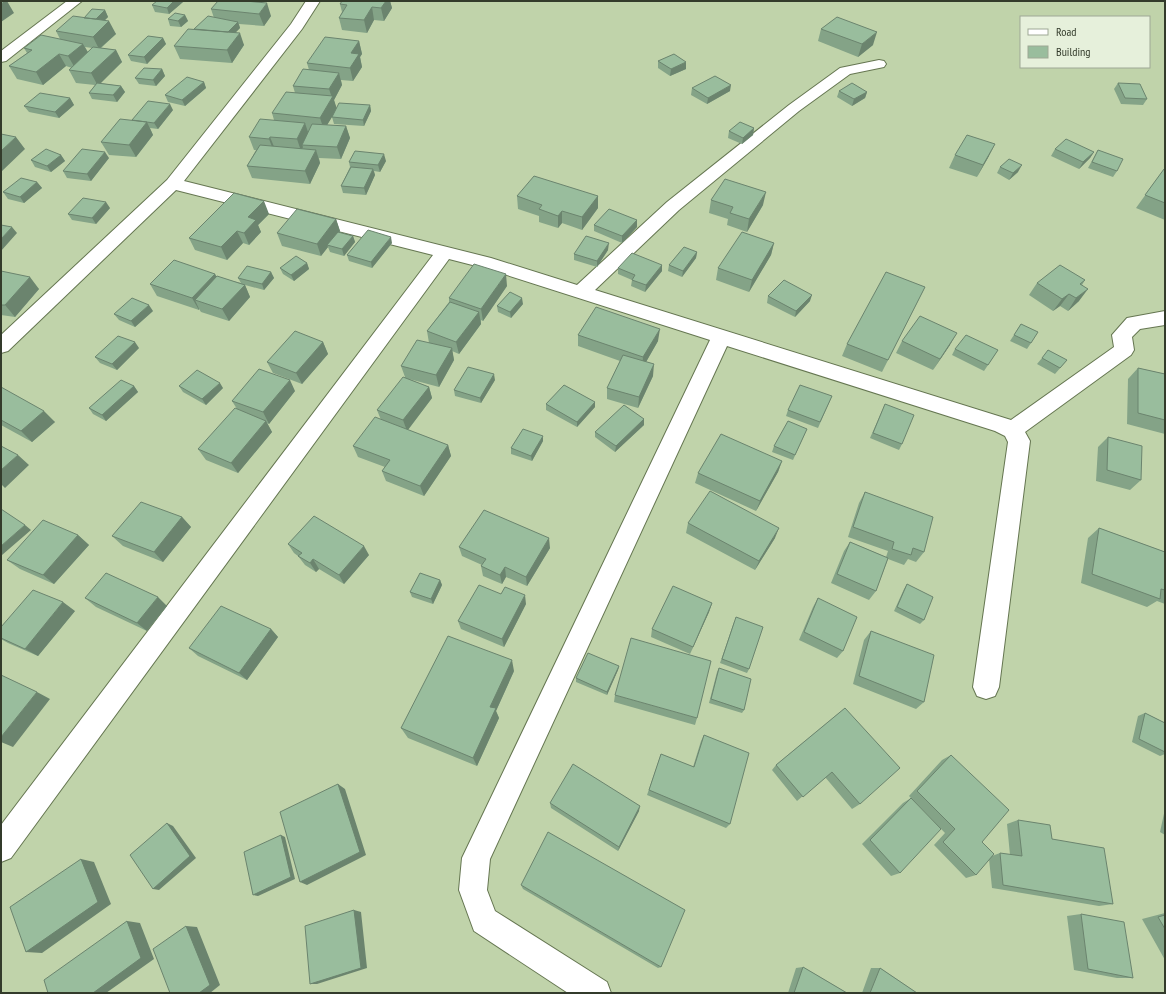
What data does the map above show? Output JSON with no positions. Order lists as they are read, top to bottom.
{
  "legend": ["Road", "Building"]
}
